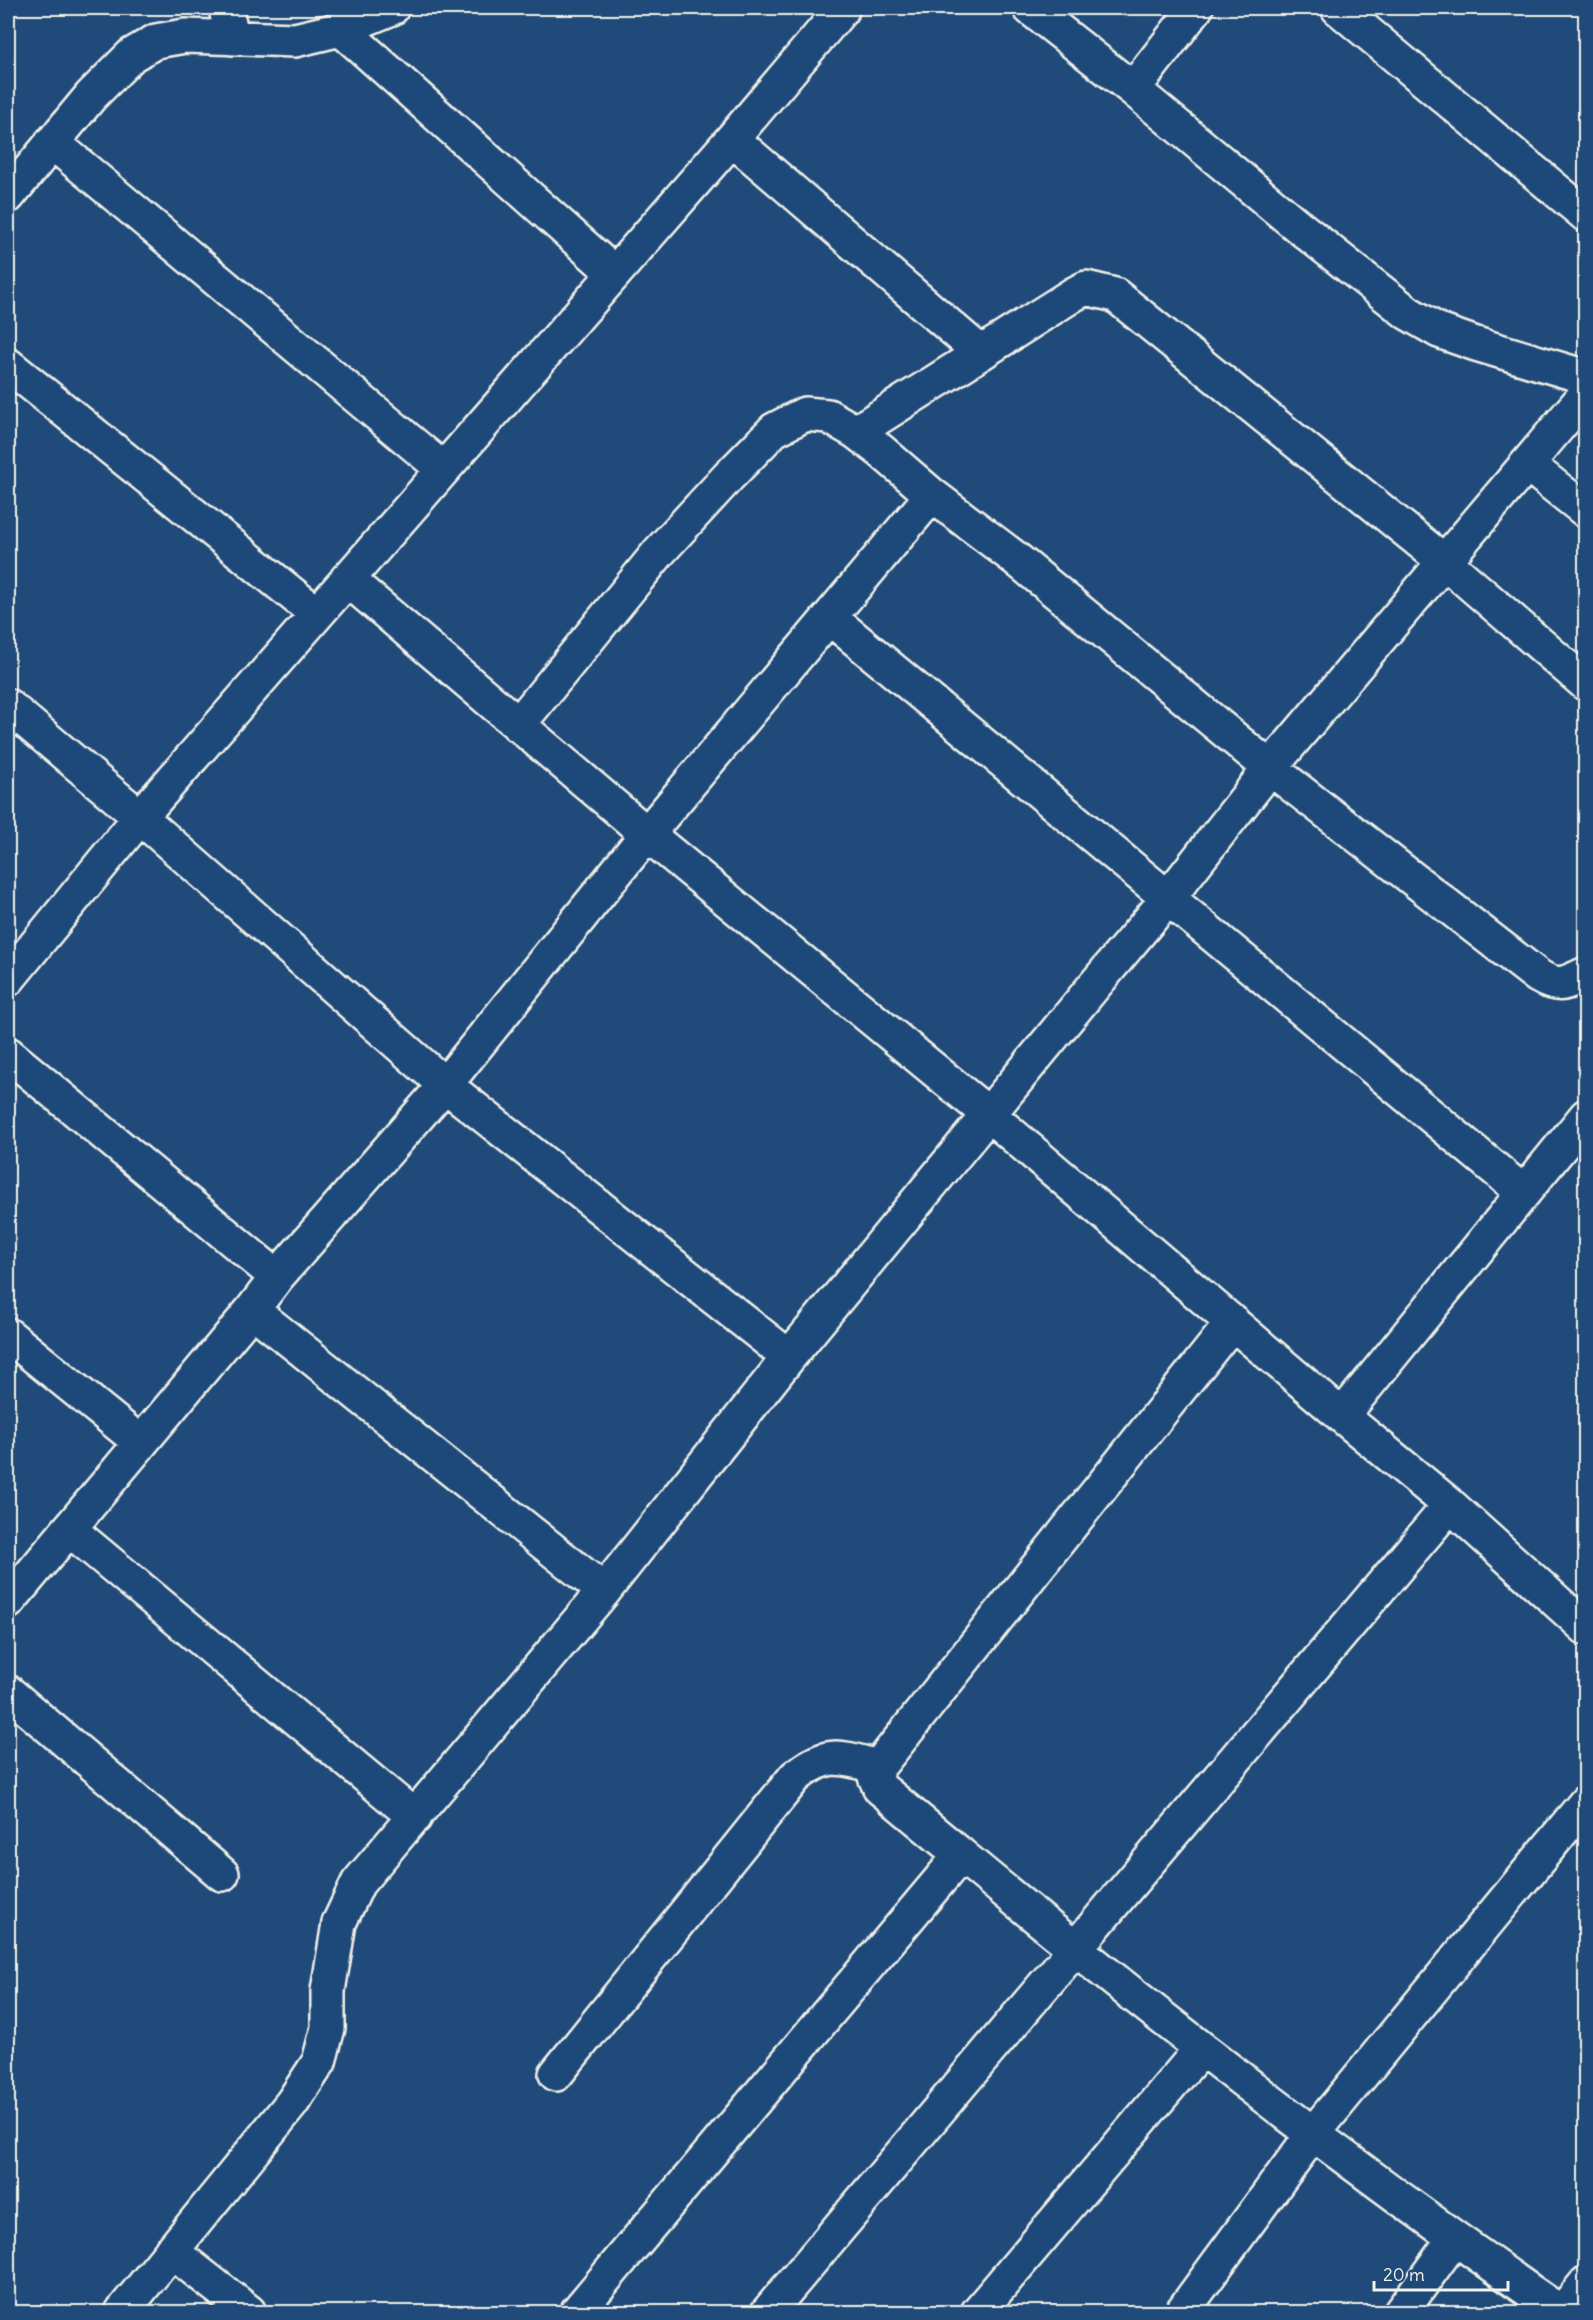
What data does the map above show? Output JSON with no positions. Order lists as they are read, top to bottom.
{
  "scale_bar": "20 m"
}
